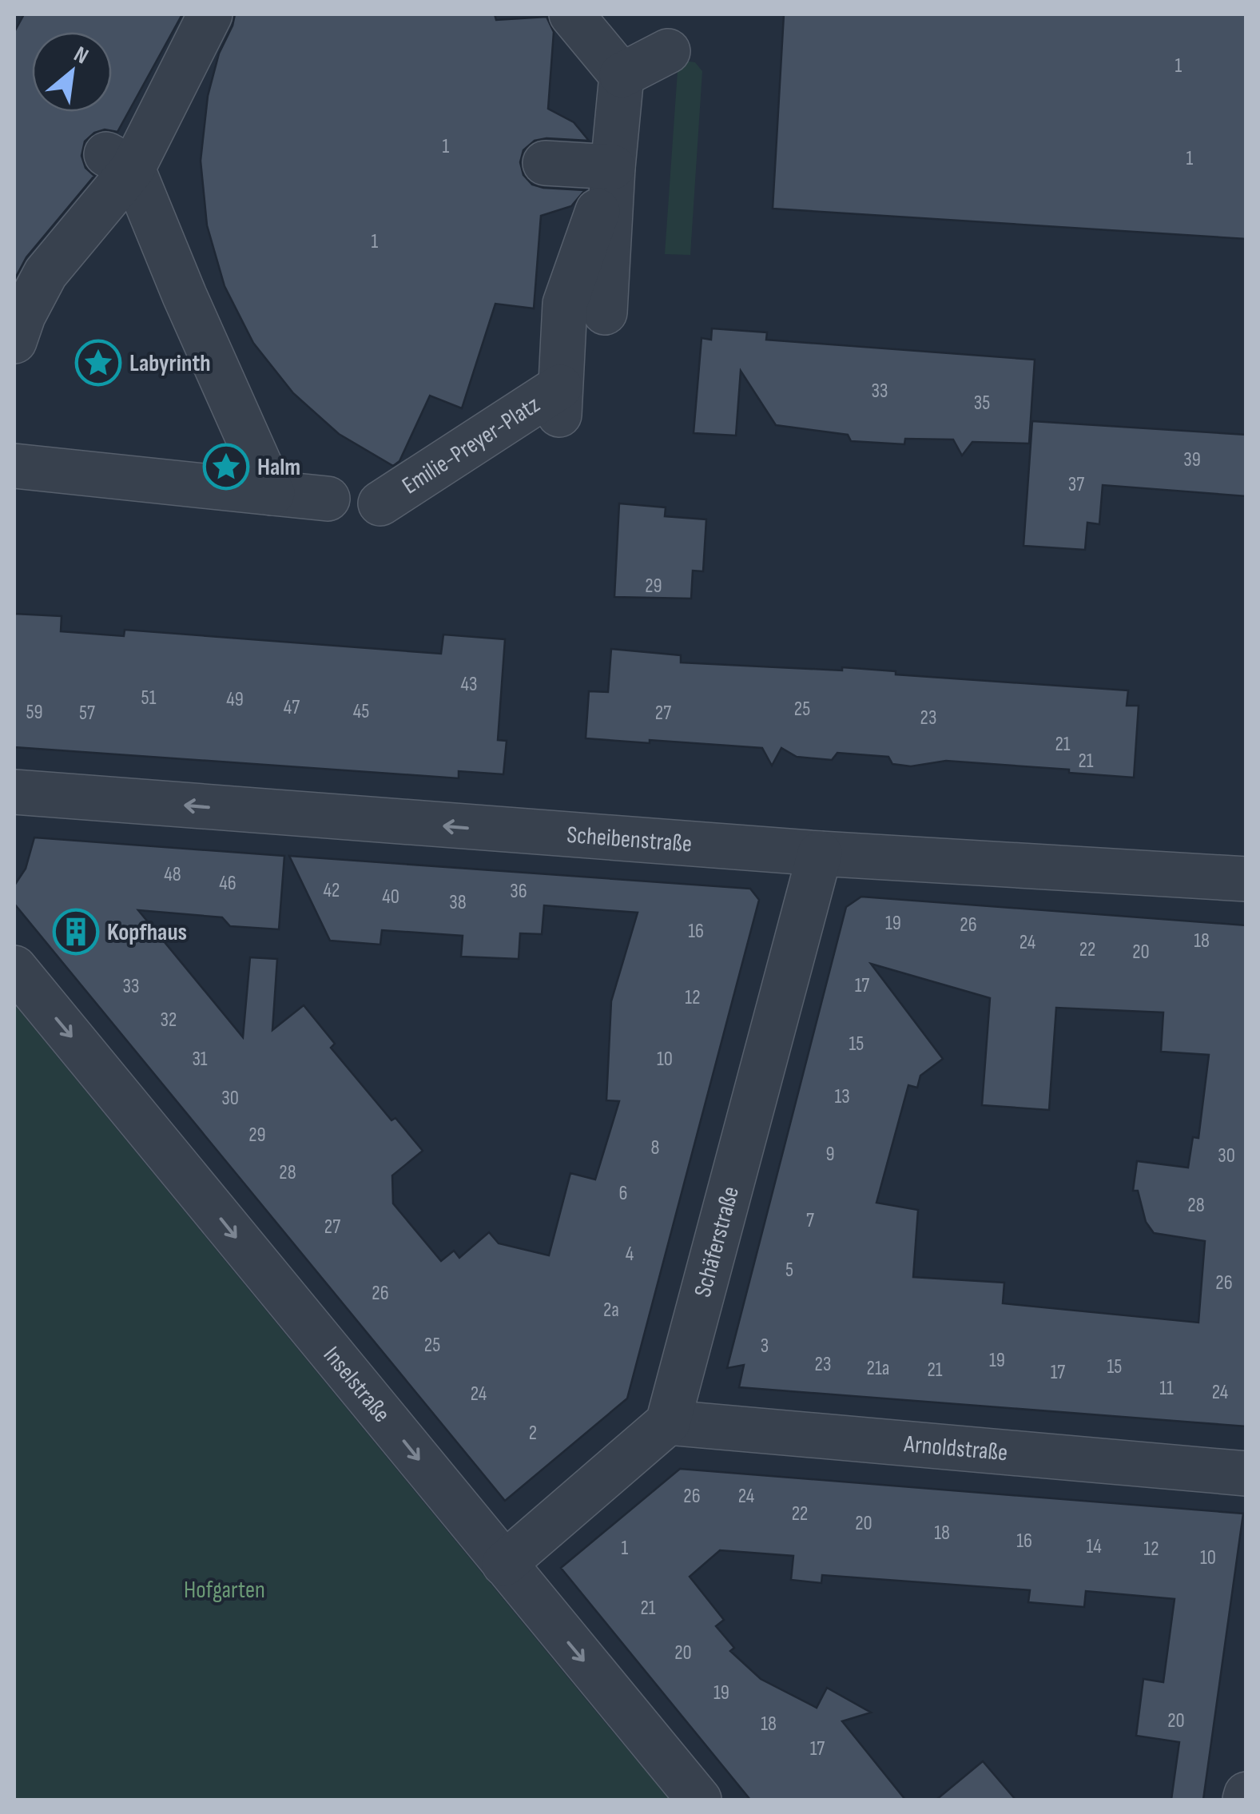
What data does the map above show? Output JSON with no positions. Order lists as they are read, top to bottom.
{
  "streets": {
    "street": [
      "Emilie-Preyer-Platz",
      "Scheibenstraße",
      "Schäferstraße",
      "Inselstraße",
      "Arnoldstraße"
    ]
  },
  "crossings": [
    ["Scheibenstraße", "Schäferstraße"],
    ["Schäferstraße", "Arnoldstraße"]
  ],
  "one_way": ["Inselstraße"],
  "parks": ["Hofgarten"],
  "places": {
    "place": ["Labyrinth", "Halm"],
    "building": ["Kopfhaus"]
  },
  "house_numbers": [
    "1",
    "1",
    "1",
    "1",
    "33",
    "35",
    "39",
    "37",
    "29",
    "43",
    "51",
    "49",
    "47",
    "25",
    "45",
    "59",
    "57",
    "27",
    "23",
    "21",
    "21",
    "48",
    "46",
    "42",
    "36",
    "40",
    "38",
    "19",
    "26",
    "16",
    "18",
    "24",
    "22",
    "20",
    "17",
    "33",
    "12",
    "32",
    "15",
    "31",
    "10",
    "13",
    "30",
    "29",
    "8",
    "9",
    "30",
    "28",
    "6",
    "28",
    "7",
    "27",
    "4",
    "5",
    "26",
    "26",
    "2a",
    "25",
    "3",
    "19",
    "23",
    "15",
    "21a",
    "21",
    "17",
    "11",
    "24",
    "24",
    "2",
    "26",
    "24",
    "22",
    "20",
    "18",
    "16",
    "14",
    "1",
    "12",
    "10",
    "21",
    "20",
    "19",
    "20",
    "18",
    "17"
  ],
  "north": "top right"
}
